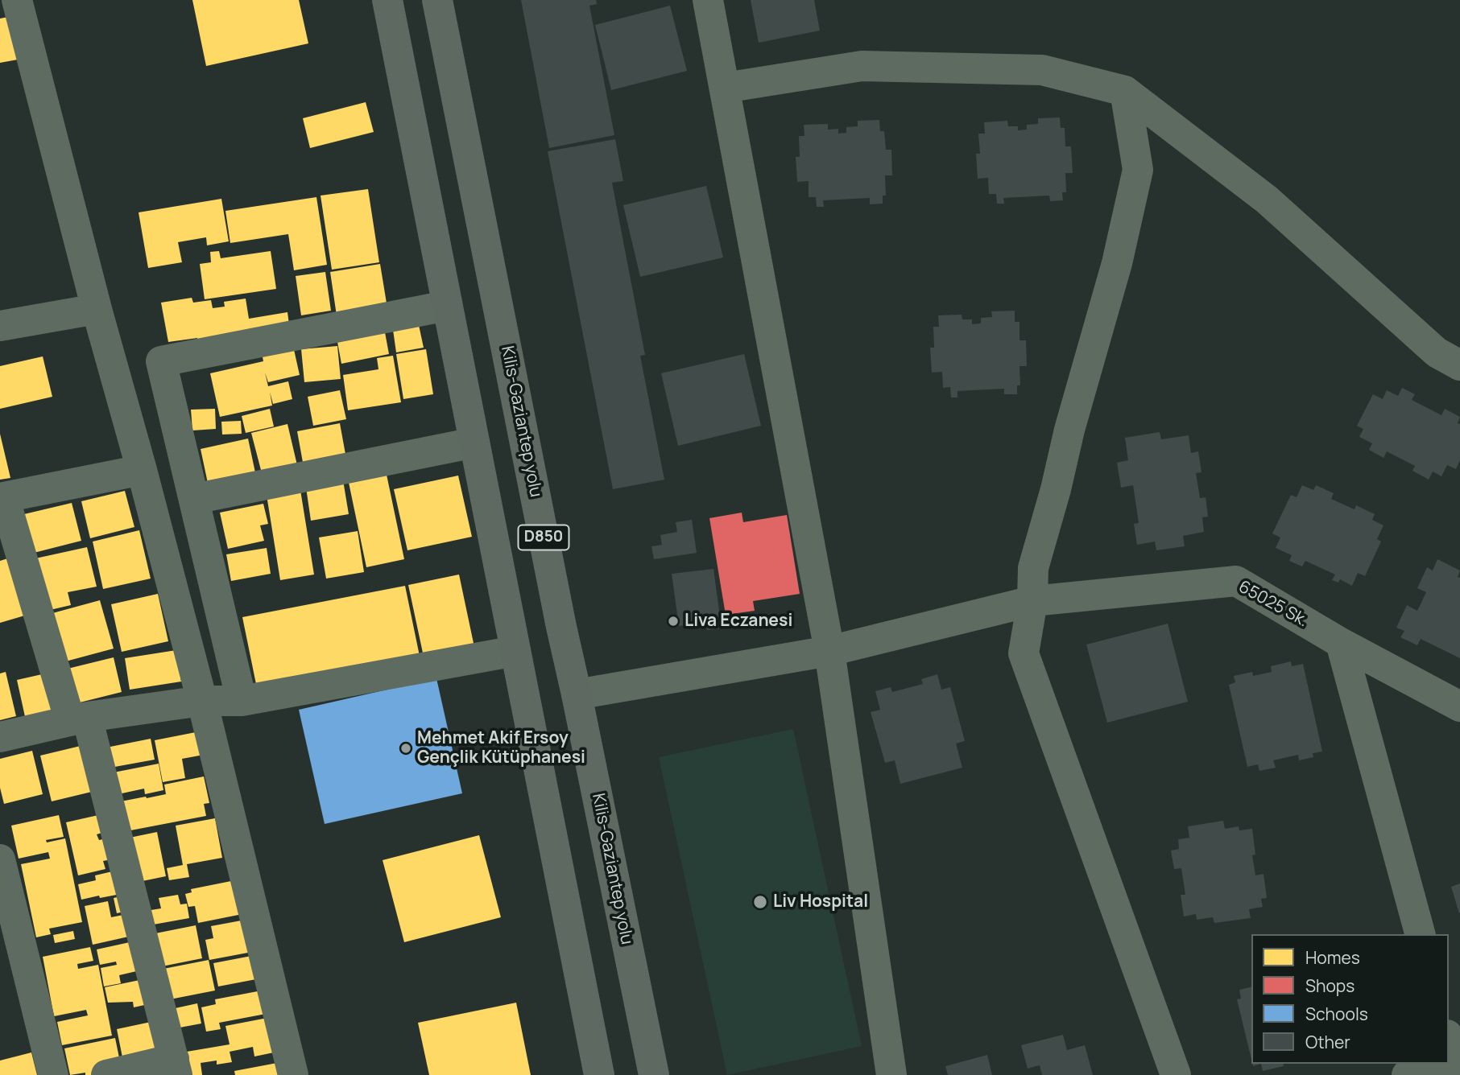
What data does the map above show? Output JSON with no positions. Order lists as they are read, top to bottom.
{
  "streets": {
    "highway": ["Kilis-Gaziantep yolu", "D850"],
    "street": ["65025 Sk."]
  },
  "crossings": [
    ["Kilis-Gaziantep yolu", "65025 Sk."]
  ],
  "places": ["Liva Eczanesi", "Mehmet Akif Ersoy Gençlik Kütüphanesi", "Liv Hospital"],
  "legend": [
    "Homes",
    "Shops",
    "Schools",
    "Other"
  ]
}
